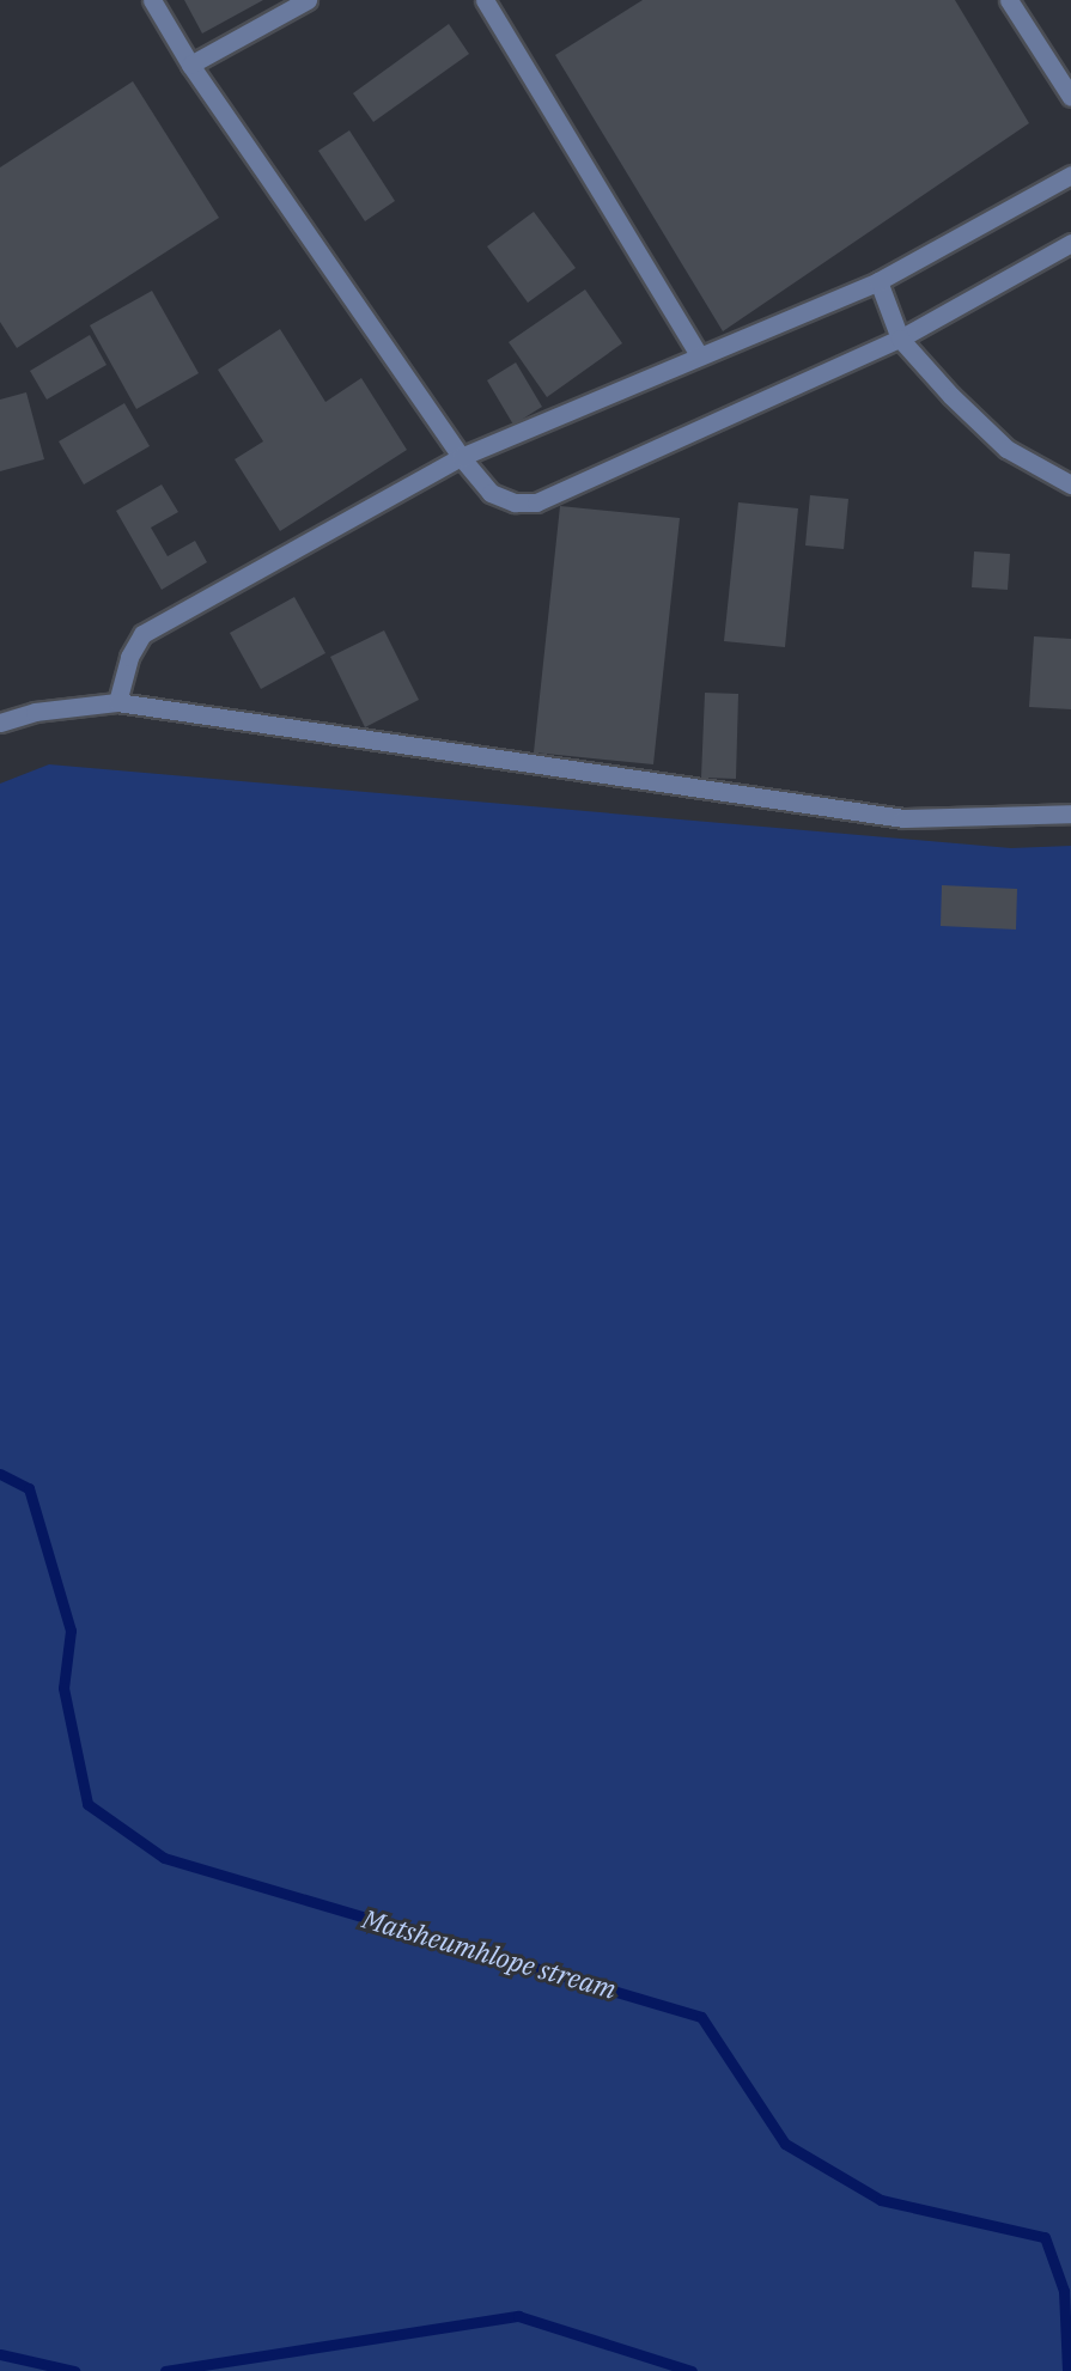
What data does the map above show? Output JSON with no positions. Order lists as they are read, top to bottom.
{
  "water": ["Matsheumhlope stream"]
}
